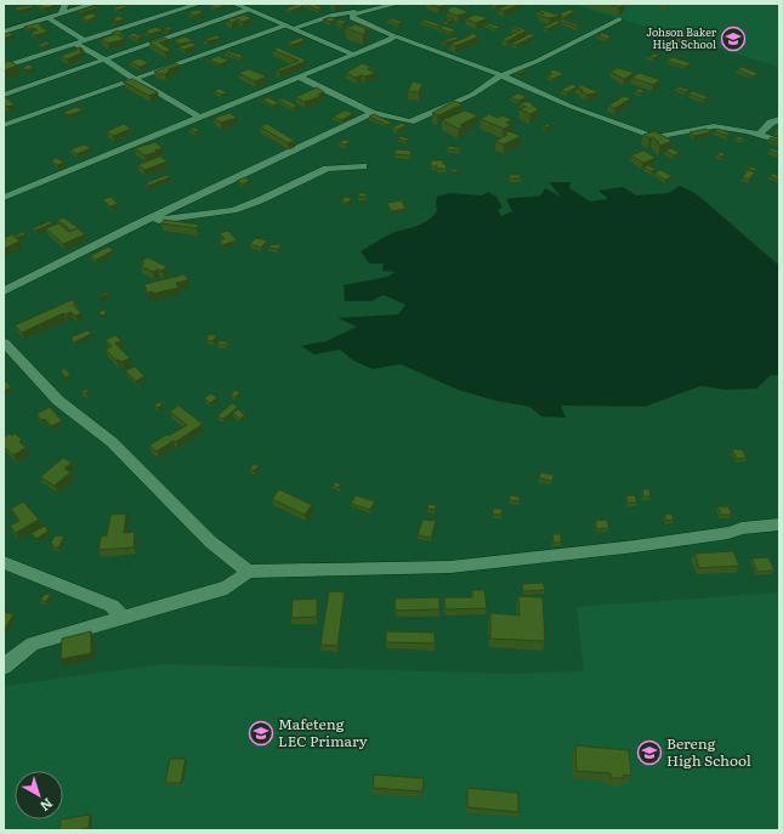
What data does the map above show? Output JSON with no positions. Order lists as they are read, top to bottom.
{
  "places": {
    "school or university": ["Johson Baker High School", "Mafeteng LEC Primary", "Bereng High School"]
  },
  "north": "bottom right"
}
